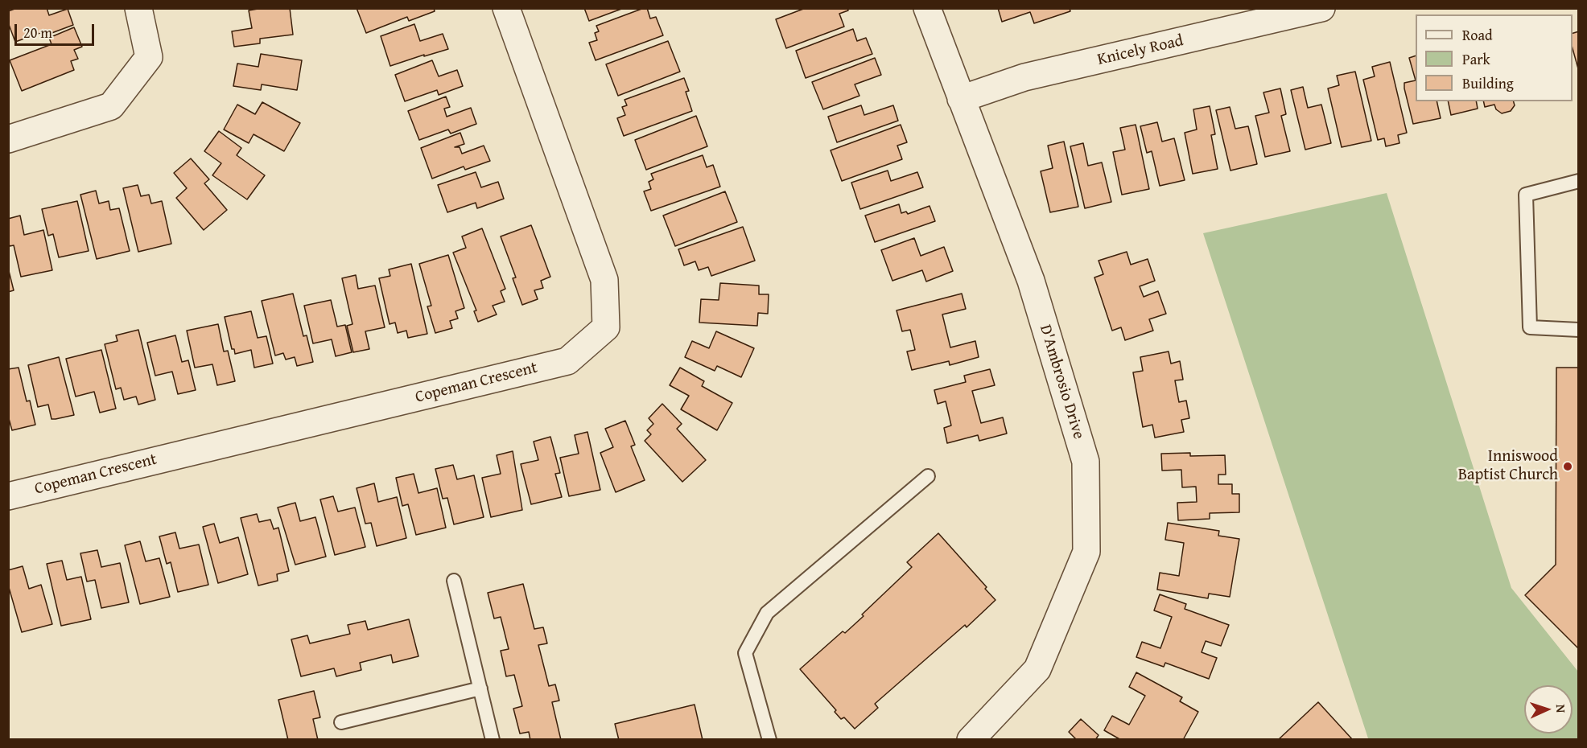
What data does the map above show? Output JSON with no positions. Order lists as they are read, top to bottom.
{
  "streets": {
    "street": ["Knicely Road", "D'Ambrosio Drive", "Copeman Crescent"]
  },
  "crossings": [
    ["Knicely Road", "D'Ambrosio Drive"]
  ],
  "places": ["Inniswood Baptist Church"],
  "legend": ["Road", "Park", "Building"],
  "scale_bar": "20 m",
  "north": "right"
}
